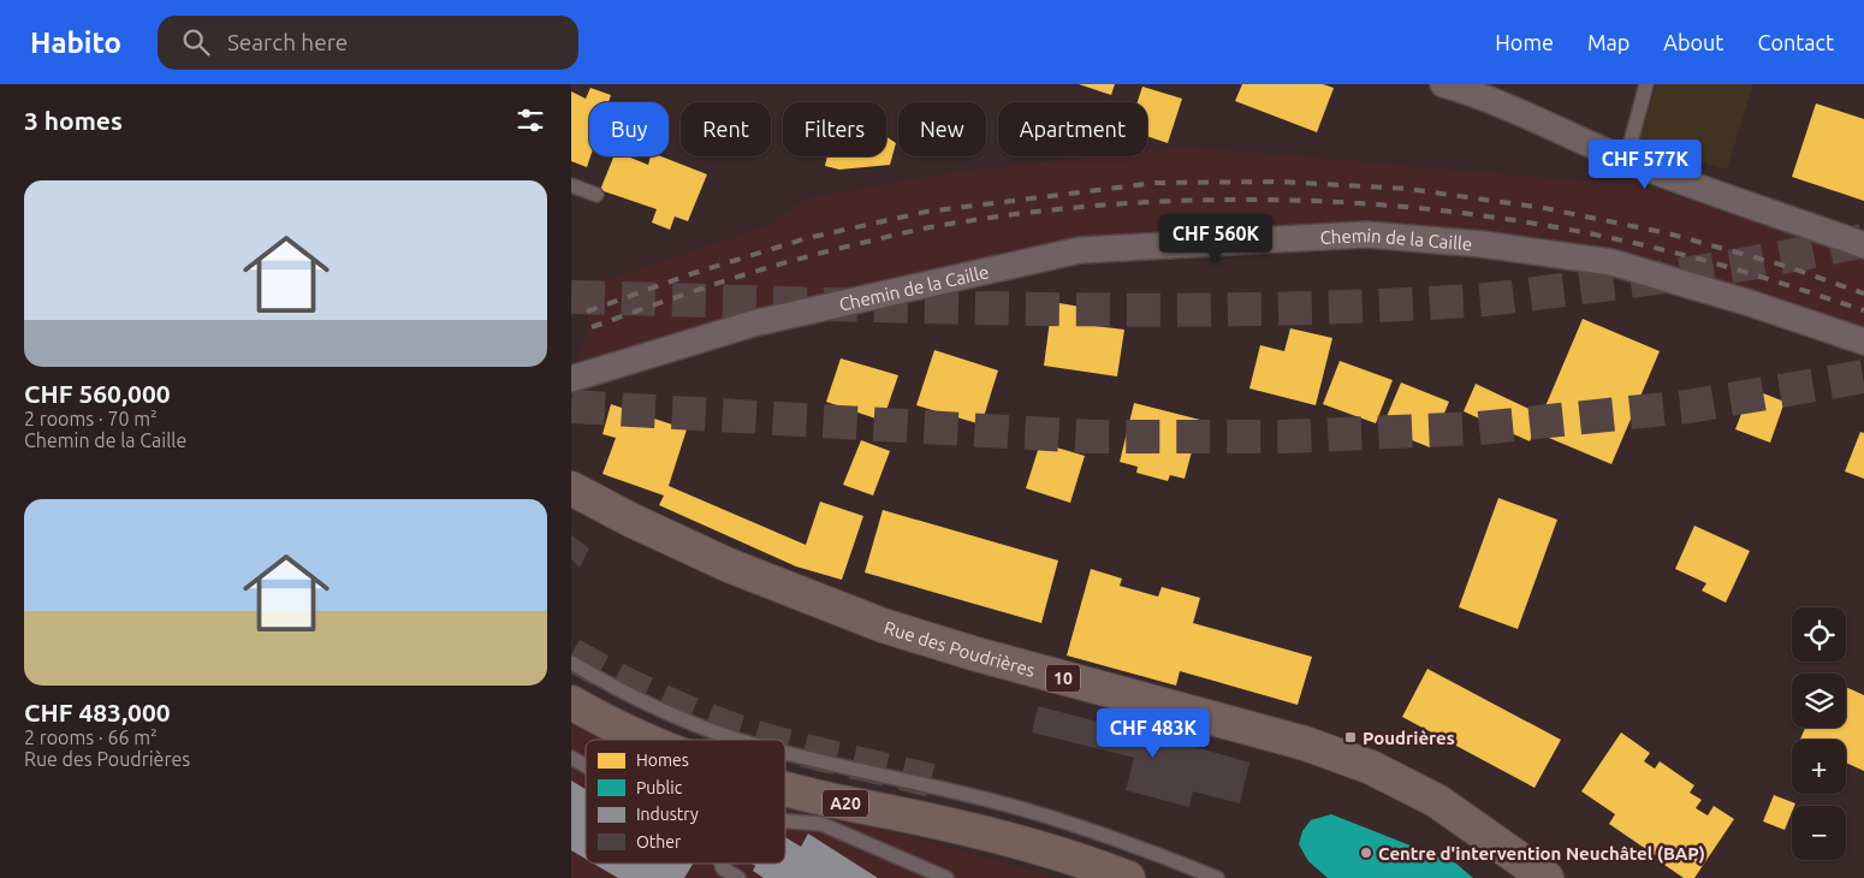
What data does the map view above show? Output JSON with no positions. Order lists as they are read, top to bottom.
{
  "streets": {
    "highway": ["A20"],
    "main road": ["Rue des Poudrières", "10"],
    "street": ["Chemin de la Caille"]
  },
  "places": {
    "transit": ["Poudrières"],
    "other": ["Centre d'intervention Neuchâtel (BAP)"]
  },
  "legend": [
    "Homes",
    "Public",
    "Industry",
    "Other"
  ],
  "page": {
    "header": "Habito",
    "search": "Search here",
    "nav": [
      "Home",
      "Map",
      "About",
      "Contact"
    ],
    "heading": "3 homes",
    "chip": [
      "Buy",
      "Rent",
      "Filters",
      "New",
      "Apartment"
    ],
    "price": ["CHF 577K", "CHF 560K", "CHF 483K"],
    "list": [
      {
        "name": "CHF 560,000",
        "note": "2 rooms · 70 m² · Chemin de la Caille"
      },
      {
        "name": "CHF 483,000",
        "note": "2 rooms · 66 m² · Rue des Poudrières"
      }
    ],
    "map_buttons": ["+", "−"]
  }
}
